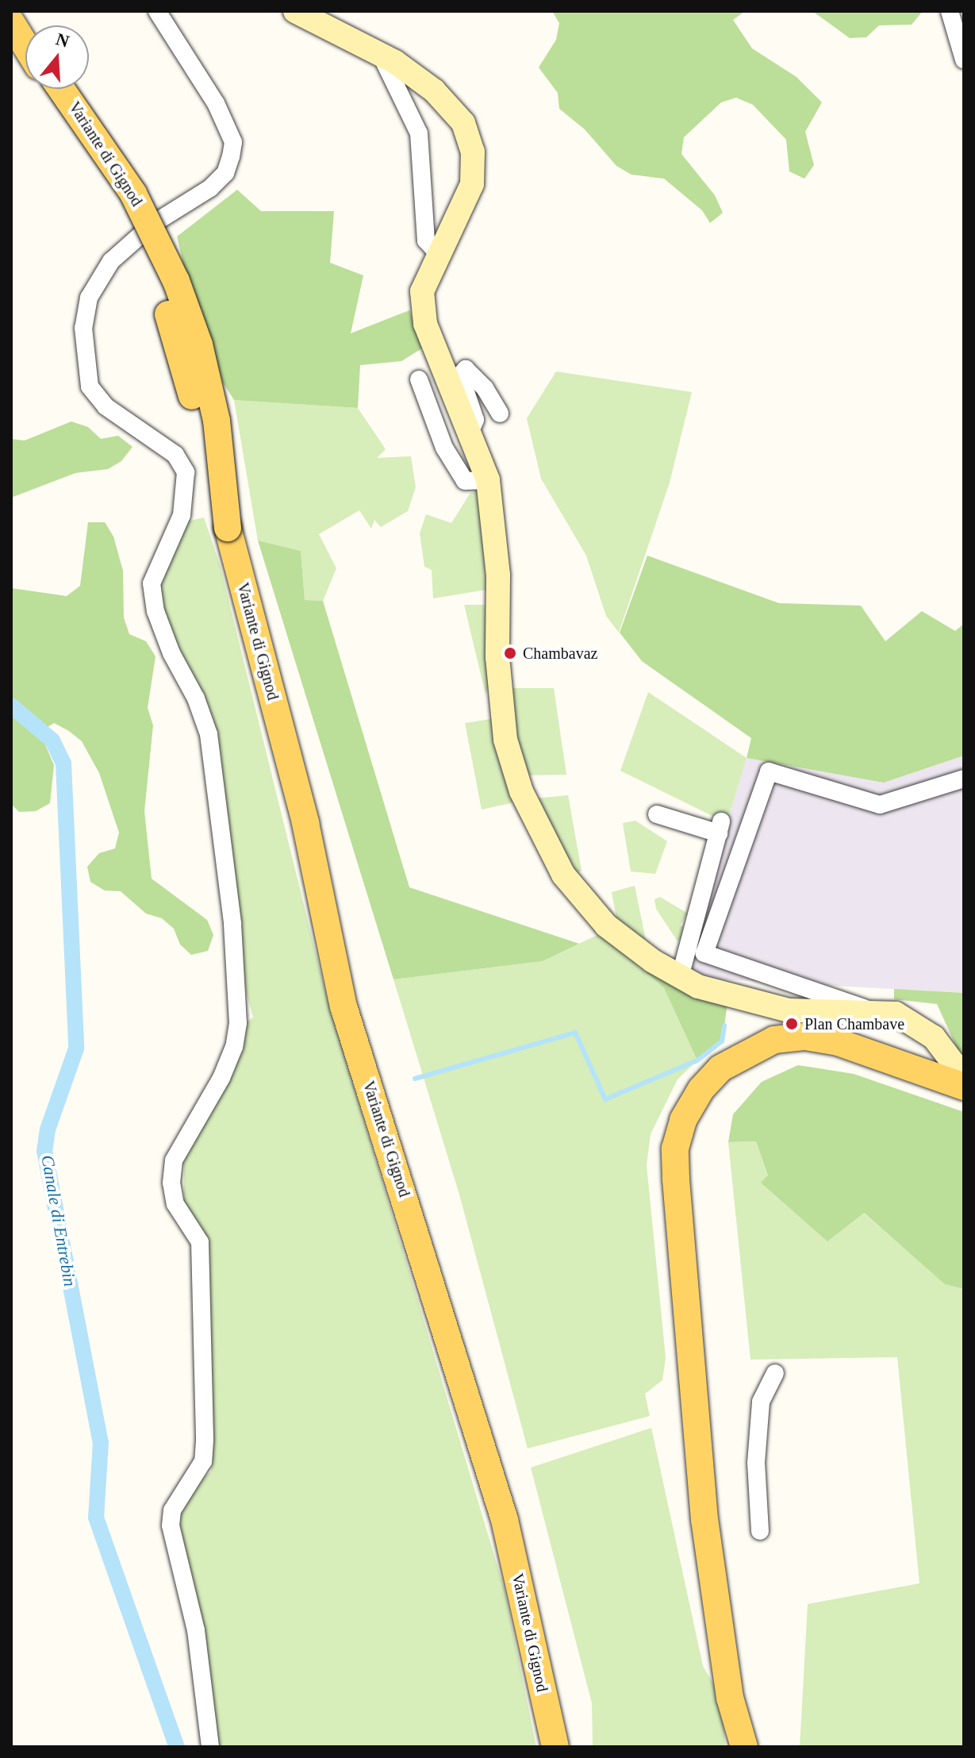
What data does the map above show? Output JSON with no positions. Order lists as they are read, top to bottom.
{
  "streets": {
    "main road": ["Variante di Gignod"]
  },
  "water": ["Canale di Entrebin"],
  "places": ["Chambavaz", "Plan Chambave"],
  "north": "top"
}
